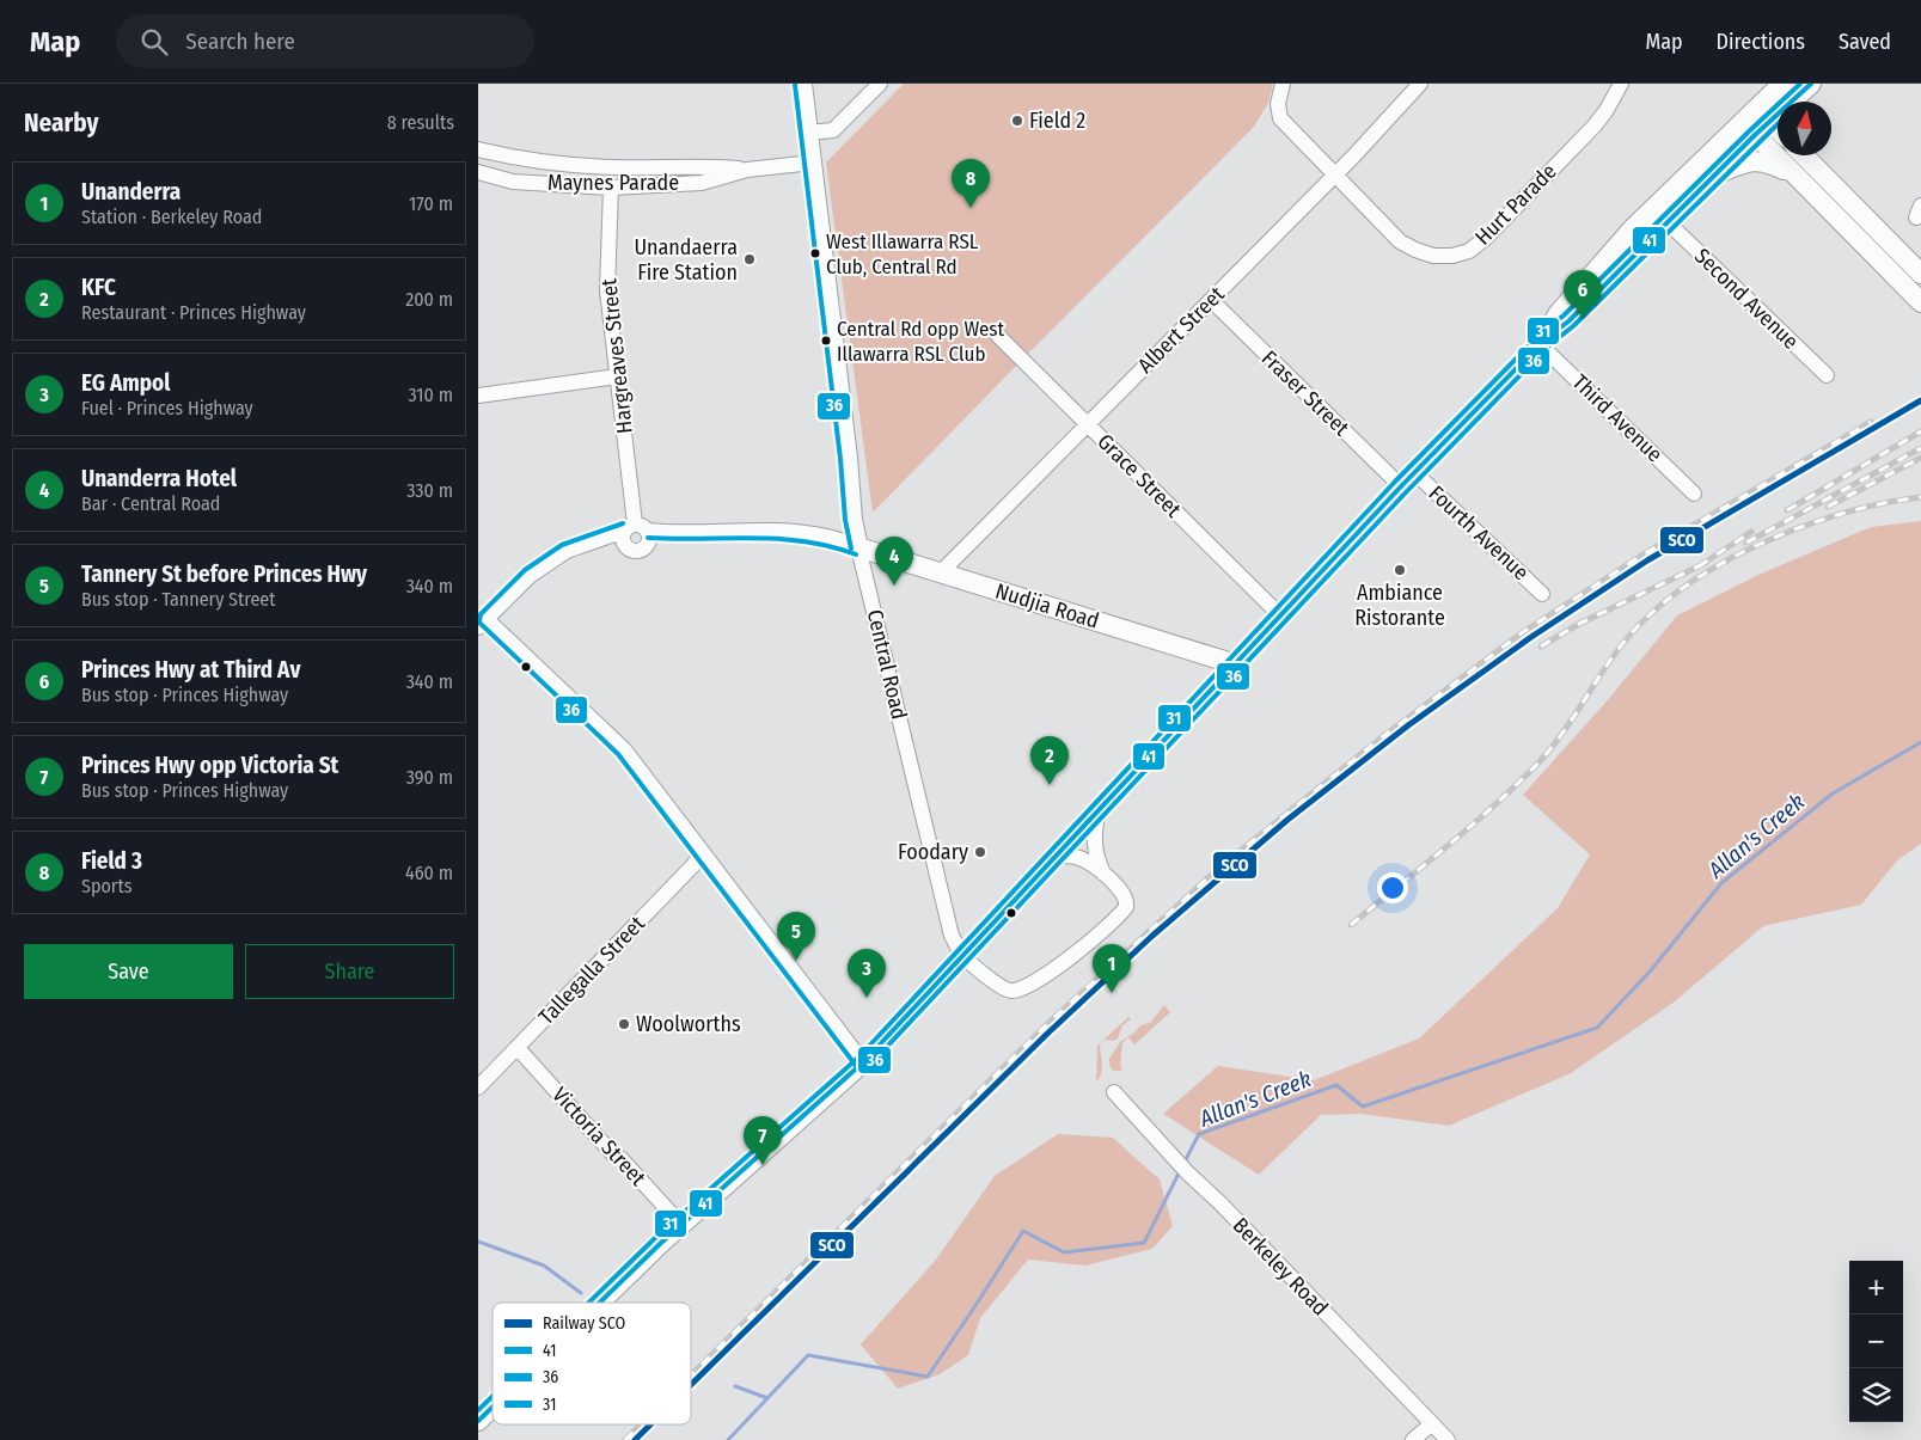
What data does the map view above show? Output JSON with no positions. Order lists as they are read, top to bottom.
{
  "streets": {
    "main road": ["Nudjia Road", "Central Road"],
    "street": [
      "Maynes Parade",
      "Hurt Parade",
      "Second Avenue",
      "Albert Street",
      "Hargreaves Street",
      "Fraser Street",
      "Third Avenue",
      "Grace Street",
      "Fourth Avenue",
      "Tallegalla Street",
      "Victoria Street",
      "Berkeley Road"
    ]
  },
  "crossings": [
    ["Maynes Parade", "Hargreaves Street"],
    ["Maynes Parade", "Central Road"],
    ["Hurt Parade", "Albert Street"],
    ["Albert Street", "Fraser Street"],
    ["Albert Street", "Grace Street"],
    ["Albert Street", "Nudjia Road"],
    ["Fraser Street", "Fourth Avenue"],
    ["Nudjia Road", "Central Road"],
    ["Tallegalla Street", "Victoria Street"]
  ],
  "water": ["Allan's Creek"],
  "places": [
    "Field 2",
    "West Illawarra RSL Club, Central Rd",
    "Unandaerra Fire Station",
    "Central Rd opp West Illawarra RSL Club",
    "Ambiance Ristorante",
    "Foodary",
    "Woolworths"
  ],
  "lines": [
    "transit line 41",
    "transit line 31",
    "transit line 36",
    "rail line SCO"
  ],
  "legend": [
    "Railway SCO",
    "41",
    "36",
    "31"
  ],
  "north": "top",
  "page": {
    "header": "Map",
    "search": "Search here",
    "nav": ["Map", "Directions", "Saved"],
    "heading": ["Nearby", "8 results"],
    "pins": [
      "8",
      "6",
      "4",
      "2",
      "5",
      "1",
      "3",
      "7"
    ],
    "list": [
      {
        "mark": "1",
        "name": "Unanderra",
        "note": "Station · Berkeley Road",
        "value": "170 m"
      },
      {
        "mark": "2",
        "name": "KFC",
        "note": "Restaurant · Princes Highway",
        "value": "200 m"
      },
      {
        "mark": "3",
        "name": "EG Ampol",
        "note": "Fuel · Princes Highway",
        "value": "310 m"
      },
      {
        "mark": "4",
        "name": "Unanderra Hotel",
        "note": "Bar · Central Road",
        "value": "330 m"
      },
      {
        "mark": "5",
        "name": "Tannery St before Princes Hwy",
        "note": "Bus stop · Tannery Street",
        "value": "340 m"
      },
      {
        "mark": "6",
        "name": "Princes Hwy at Third Av",
        "note": "Bus stop · Princes Highway",
        "value": "340 m"
      },
      {
        "mark": "7",
        "name": "Princes Hwy opp Victoria St",
        "note": "Bus stop · Princes Highway",
        "value": "390 m"
      },
      {
        "mark": "8",
        "name": "Field 3",
        "note": "Sports",
        "value": "460 m"
      }
    ],
    "buttons": ["Save", "Share"],
    "map_buttons": ["+", "−"]
  }
}
